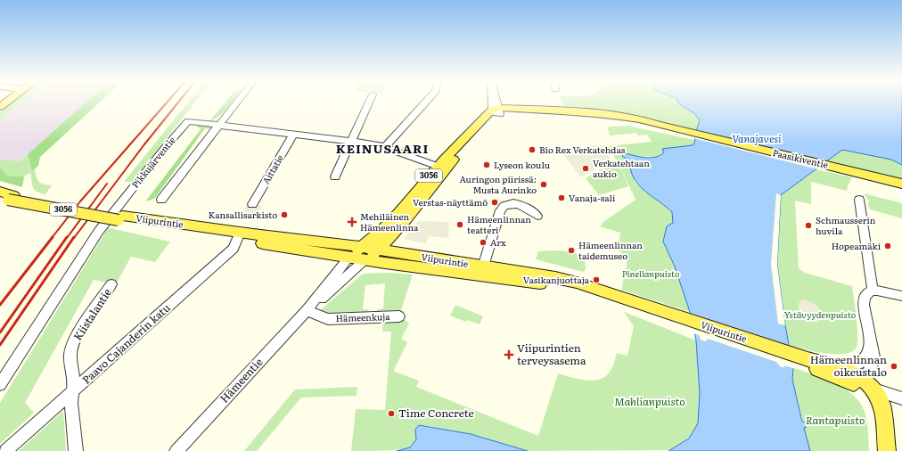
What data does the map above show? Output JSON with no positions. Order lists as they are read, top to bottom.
{
  "streets": {
    "main road": ["Paasikiventie", "3056", "Viipurintie"],
    "street": [
      "Pikkujärventie",
      "Aittatie",
      "Kiistalantie",
      "Hämeenkuja",
      "Paavo Cajanderin katu",
      "Hämeentie"
    ]
  },
  "crossings": [
    ["Paasikiventie", "3056"],
    ["Pikkujärventie", "Aittatie"],
    ["Pikkujärventie", "3056"],
    ["3056", "Viipurintie"],
    ["3056", "Hämeentie"],
    ["Viipurintie", "Paavo Cajanderin katu"],
    ["Viipurintie", "Hämeentie"],
    ["Kiistalantie", "Paavo Cajanderin katu"],
    ["Hämeenkuja", "Hämeentie"]
  ],
  "districts": ["KEINUSAARI"],
  "water": ["Vanajavesi"],
  "parks": [
    "Pinellanpuisto",
    "Ystävyydenpuisto",
    "Mahlianpuisto",
    "Rantapuisto"
  ],
  "places": {
    "other": [
      "Bio Rex Verkatehdas",
      "Lyseon koulu",
      "Verkatehtaan aukio",
      "Auringon piirissä: Musta Aurinko",
      "Vanaja-sali",
      "Verstas-näyttämö",
      "Kansallisarkisto",
      "Hämeenlinnan teatteri",
      "Schmausserin huvila",
      "Arx",
      "Hopeamäki",
      "Hämeenlinnan taidemuseo",
      "Vasikanjuottaja",
      "Hämeenlinnan oikeustalo",
      "Time Concrete"
    ],
    "health": ["Mehiläinen Hämeenlinna", "Viipurintien terveysasema"]
  }
}
